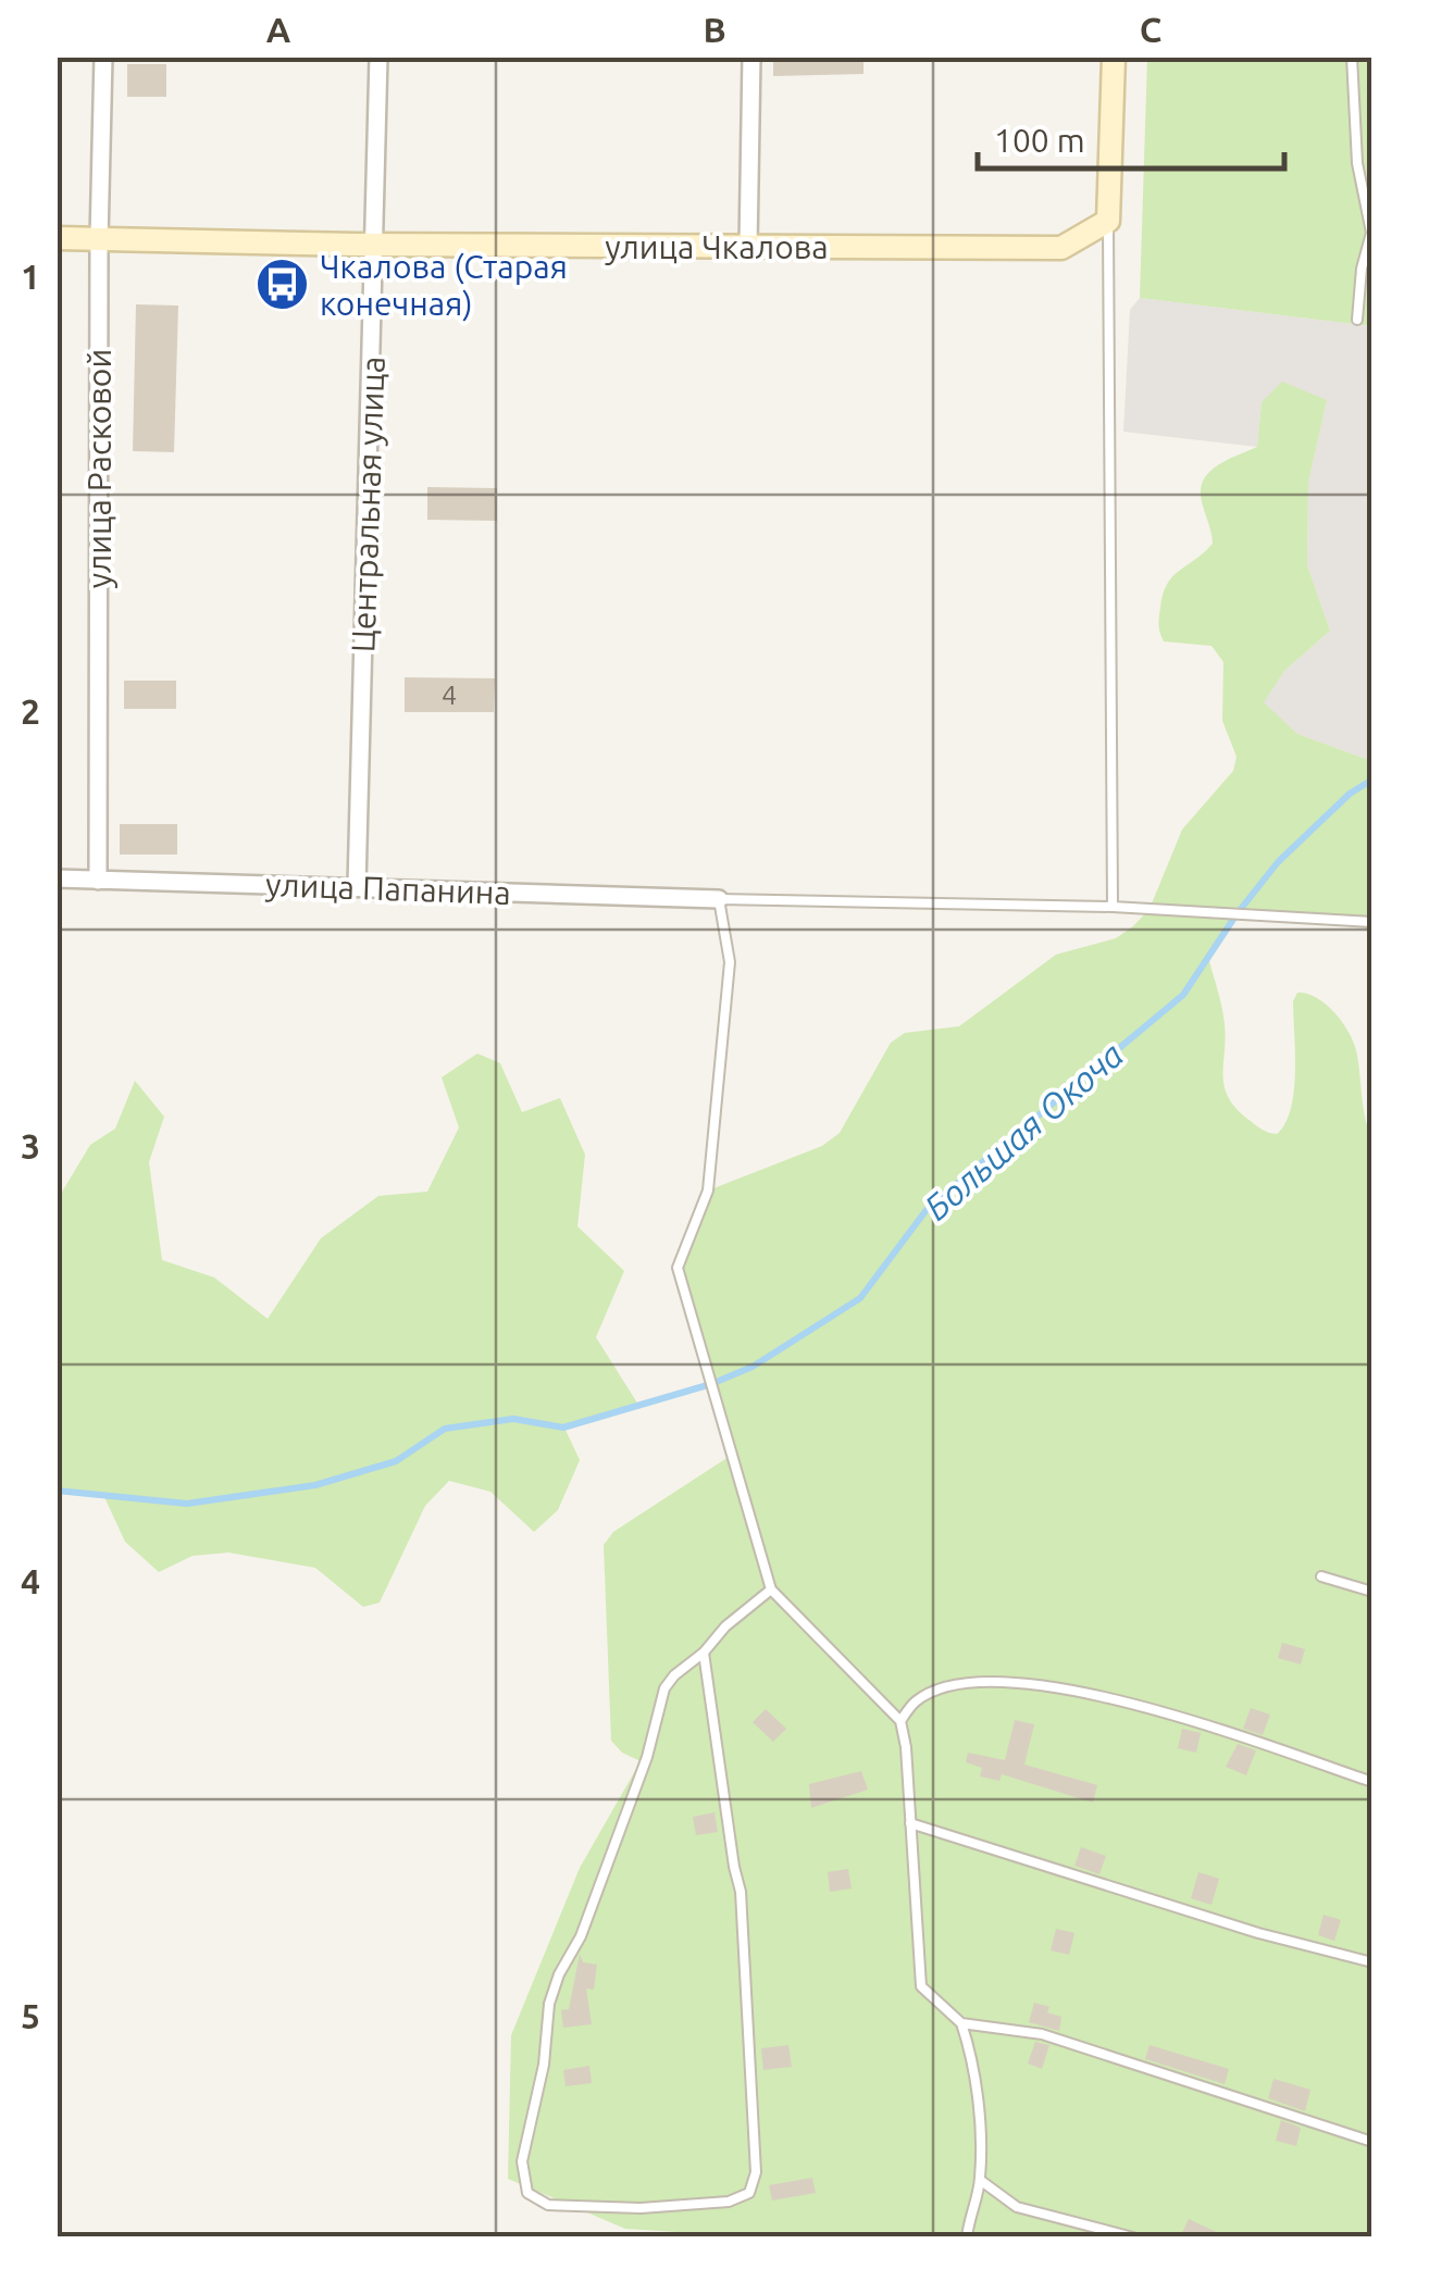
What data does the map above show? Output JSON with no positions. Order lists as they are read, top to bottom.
{
  "streets": {
    "street": [
      "улица Чкалова",
      "улица Расковой",
      "Центральная улица",
      "улица Папанина"
    ]
  },
  "crossings": [
    ["улица Чкалова", "улица Расковой"],
    ["улица Чкалова", "Центральная улица"],
    ["улица Расковой", "улица Папанина"],
    ["Центральная улица", "улица Папанина"]
  ],
  "water": ["Большая Окоча"],
  "places": {
    "bus stop": ["Чкалова (Старая конечная)"]
  },
  "house_numbers": ["4"],
  "scale_bar": "100 m",
  "grid": {
    "columns": ["A", "B", "C"],
    "rows": [
      "1",
      "2",
      "3",
      "4",
      "5"
    ]
  }
}
